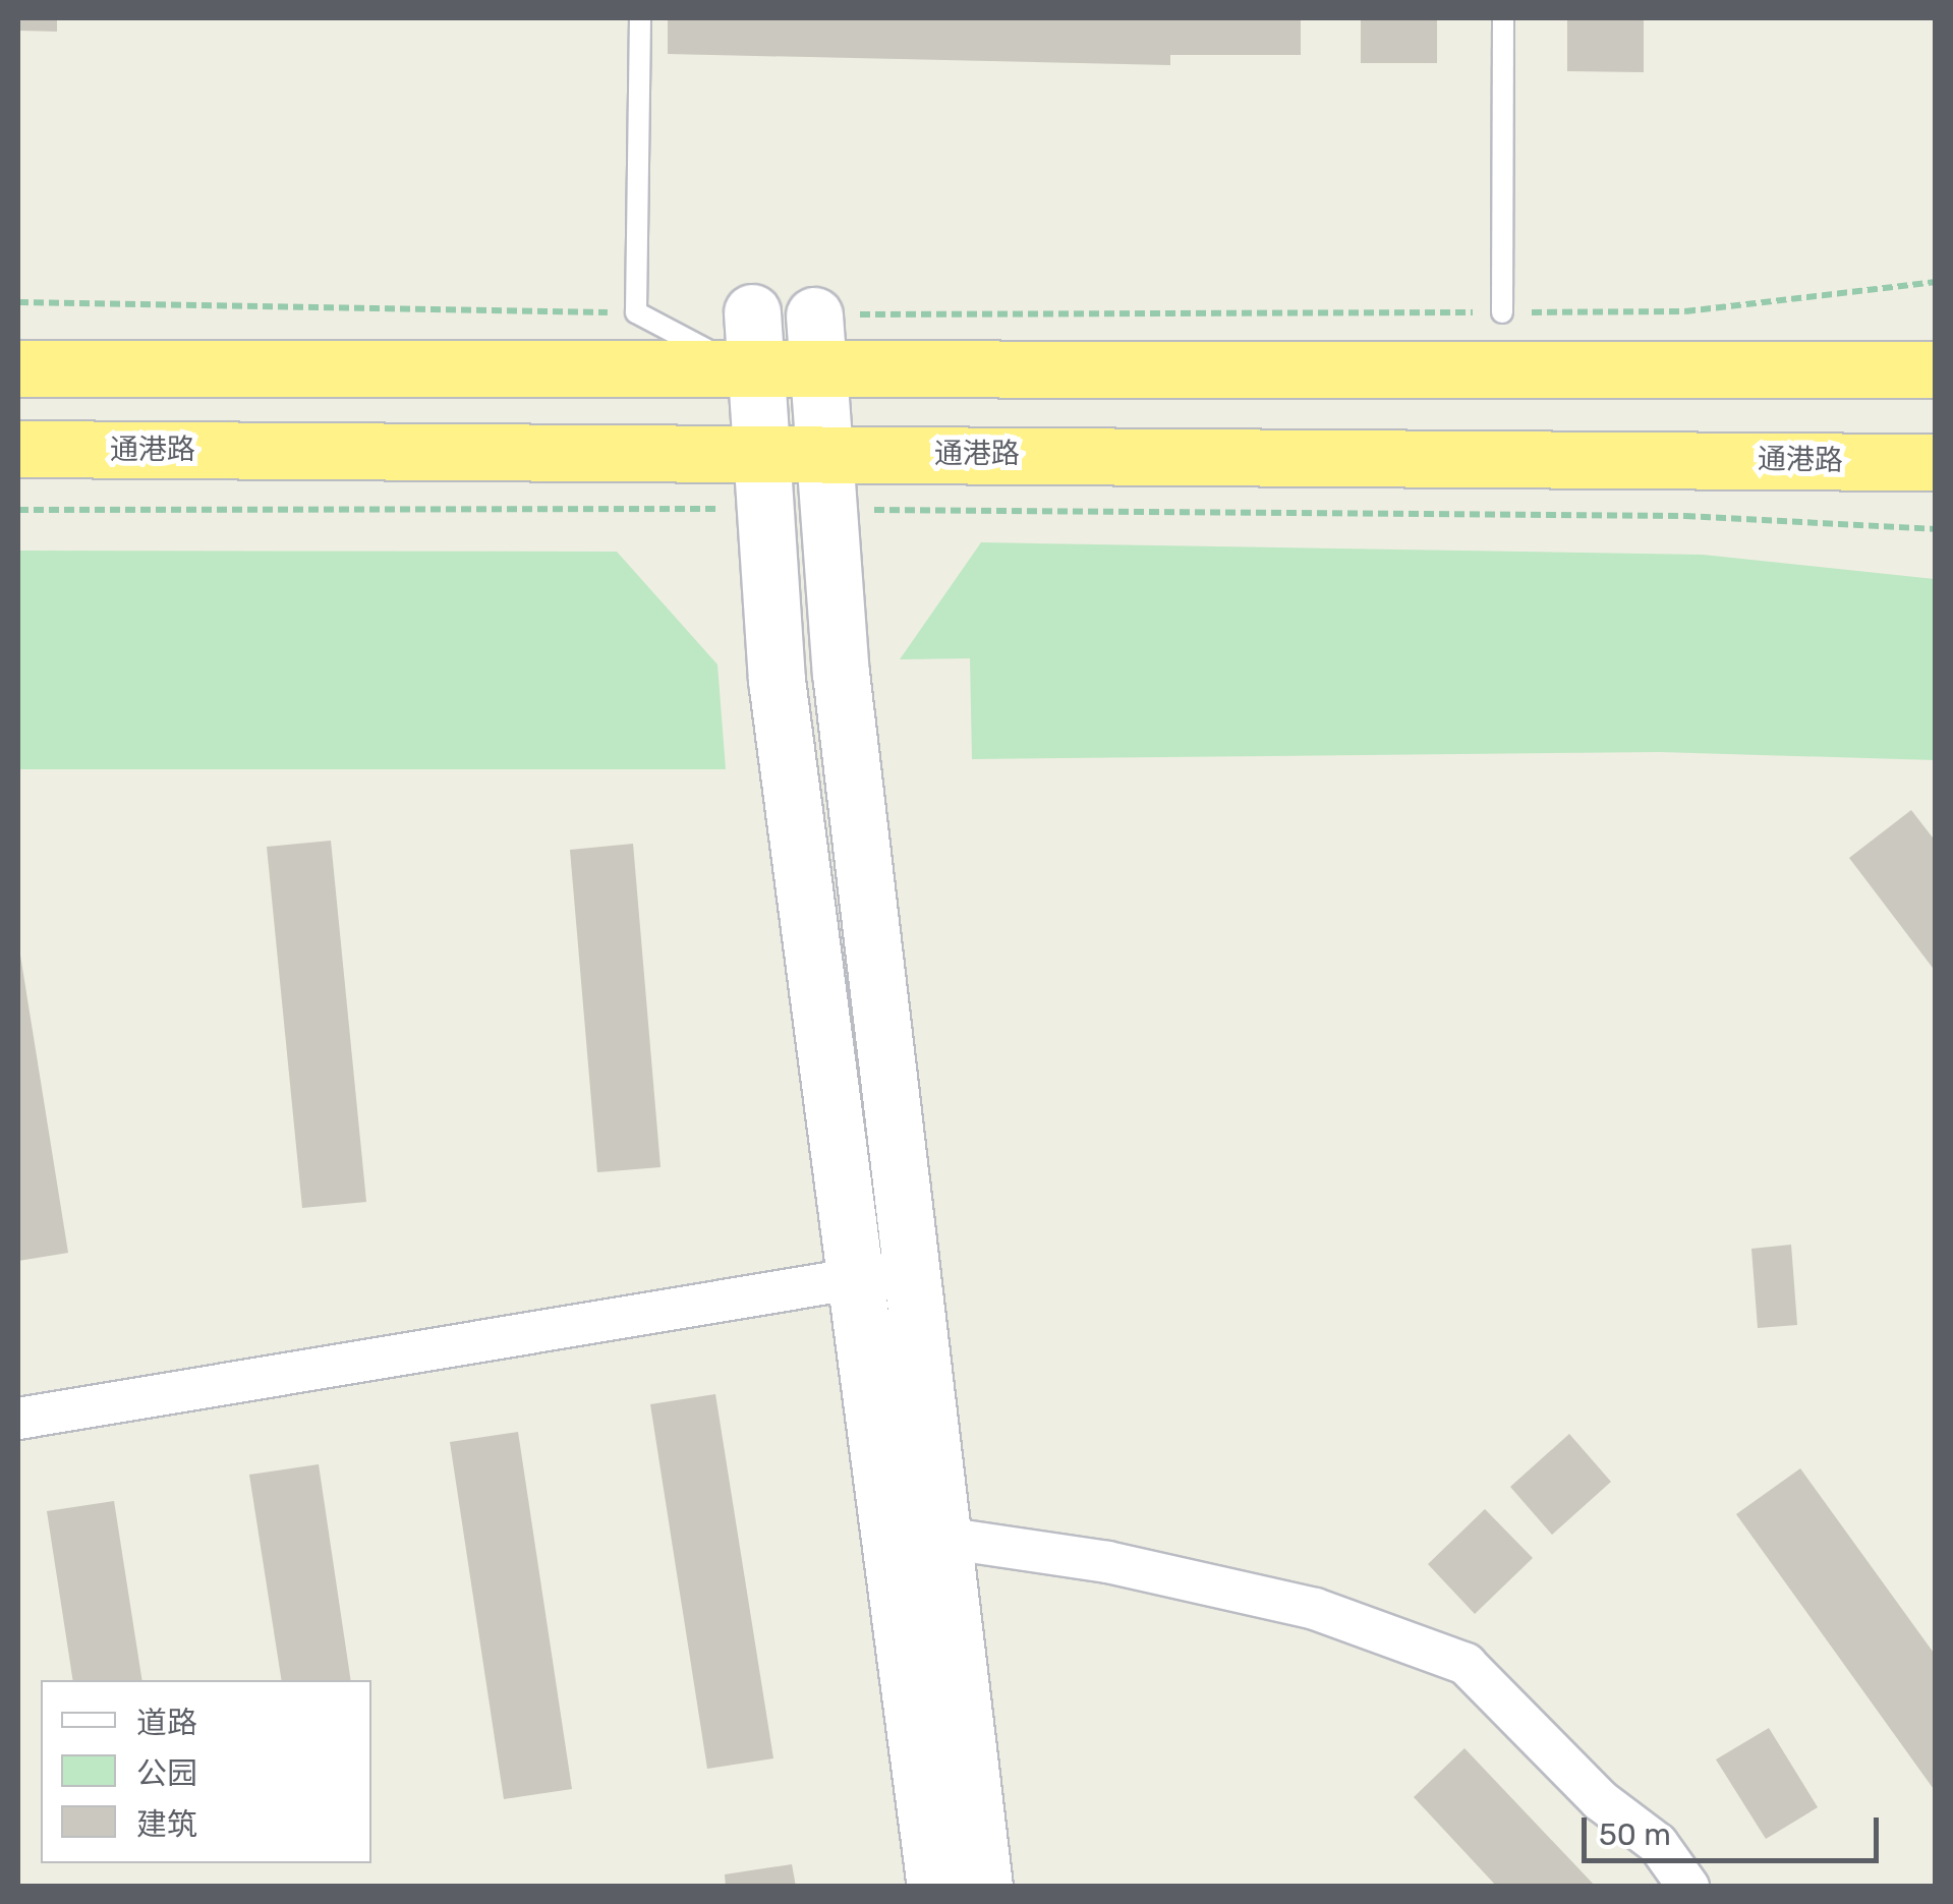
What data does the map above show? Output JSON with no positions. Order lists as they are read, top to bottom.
{
  "streets": {
    "highway": ["通港路"]
  },
  "legend": ["道路", "公园", "建筑"],
  "scale_bar": "50 m"
}
